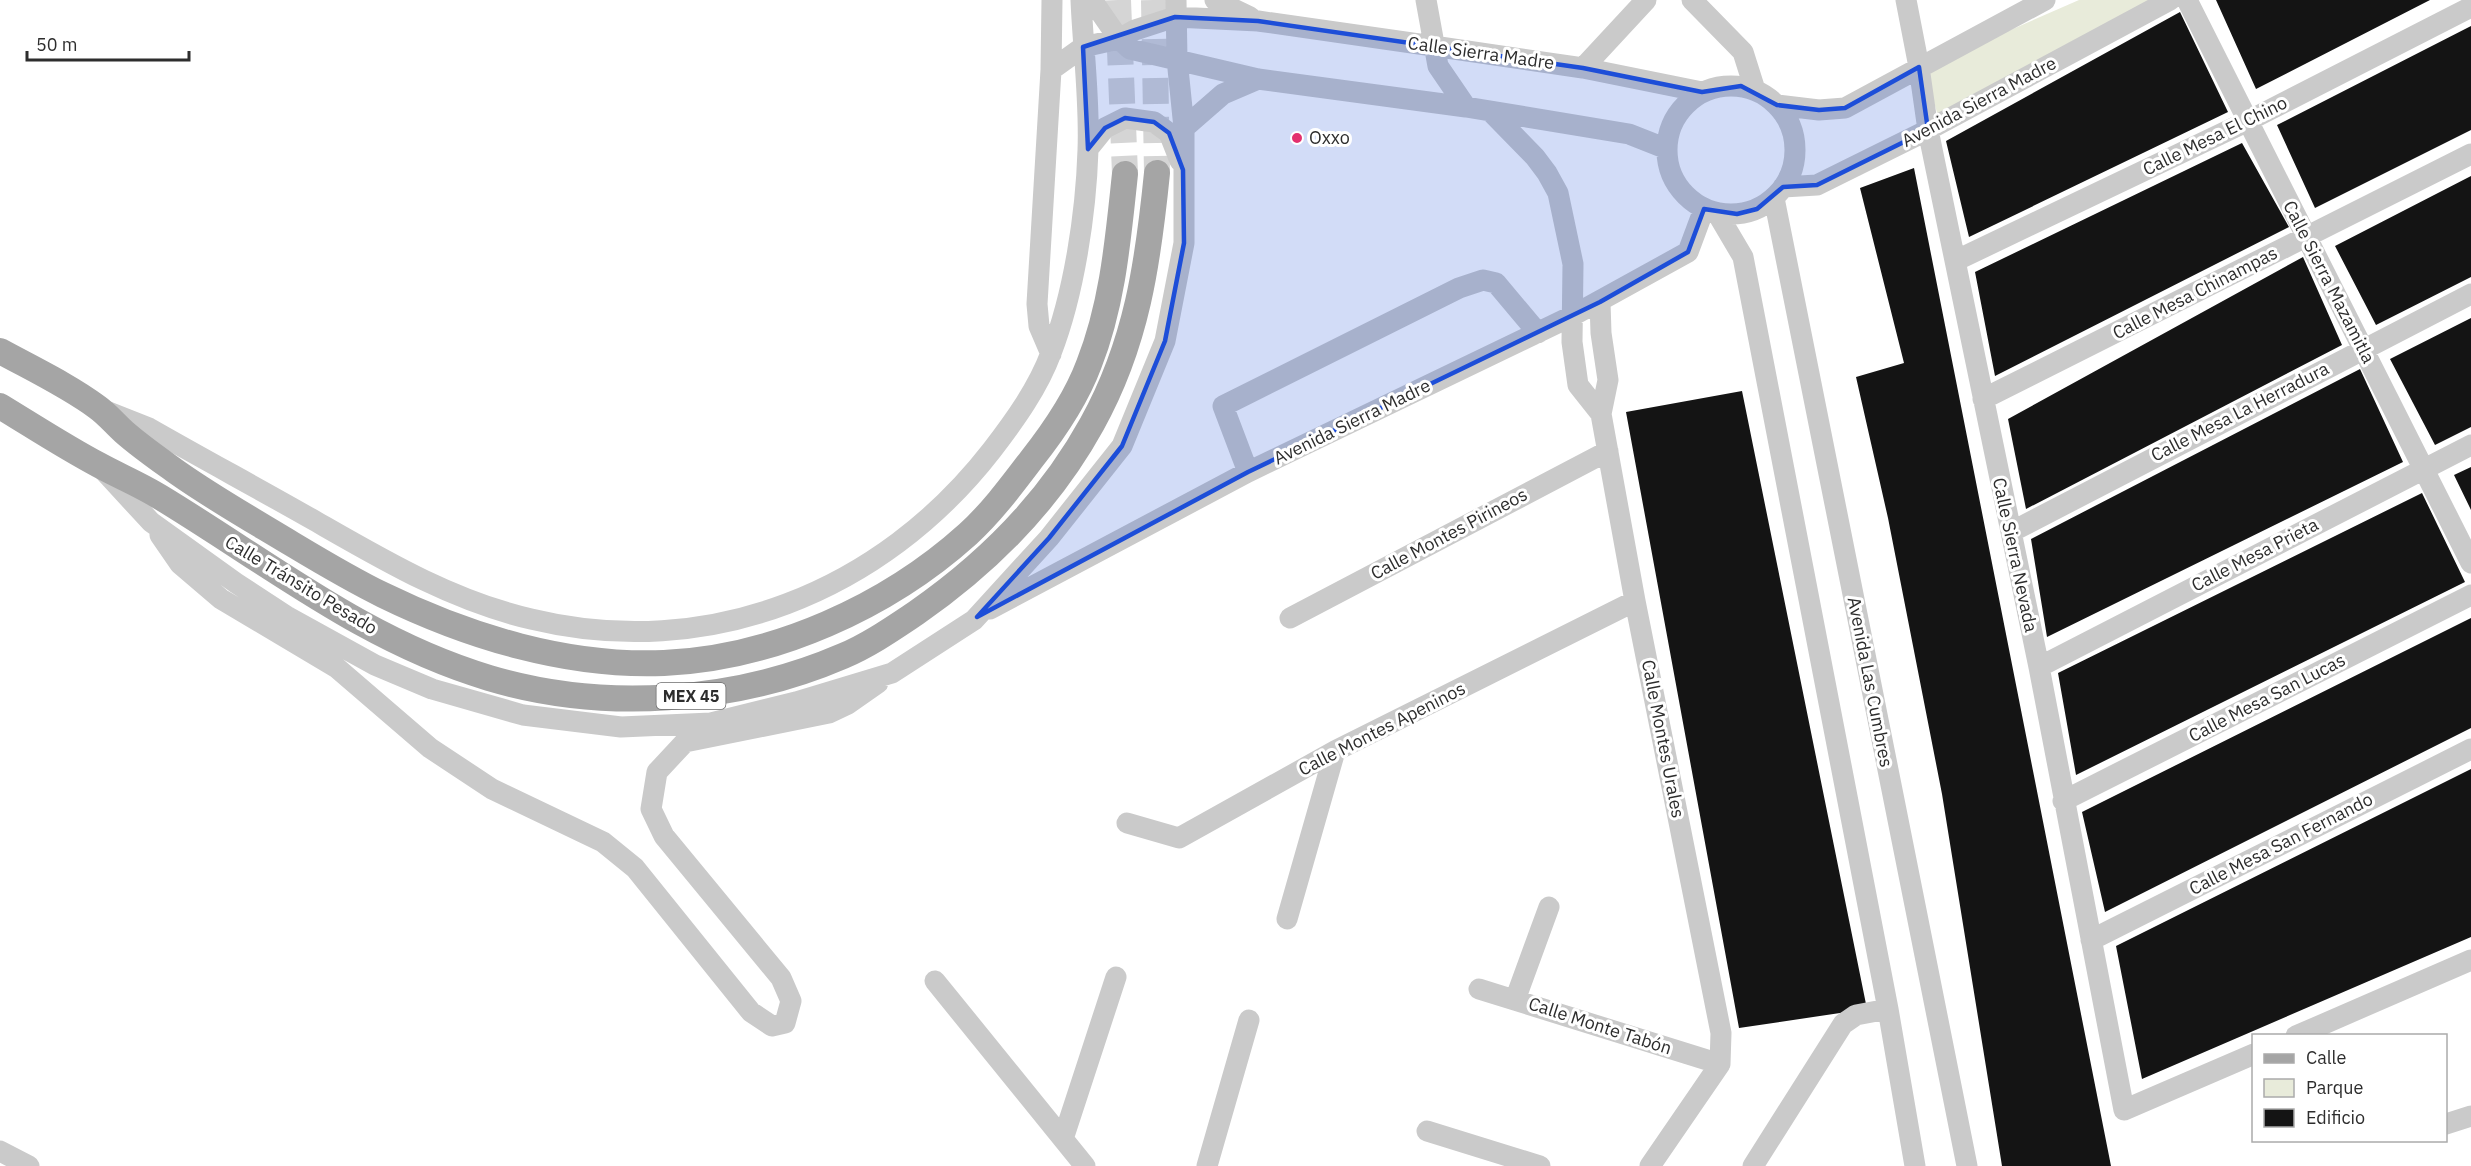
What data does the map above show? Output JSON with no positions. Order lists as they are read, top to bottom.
{
  "streets": {
    "main road": ["Calle Tránsito Pesado", "MEX 45"],
    "street": [
      "Calle Sierra Madre",
      "Avenida Sierra Madre",
      "Calle Mesa El Chino",
      "Calle Sierra Mazamitla",
      "Calle Mesa Chinampas",
      "Calle Mesa La Herradura",
      "Calle Montes Pirineos",
      "Calle Sierra Nevada",
      "Calle Mesa Prieta",
      "Avenida Las Cumbres",
      "Calle Mesa San Lucas",
      "Calle Montes Apeninos",
      "Calle Montes Urales",
      "Calle Mesa San Fernando",
      "Calle Monte Tabón"
    ]
  },
  "crossings": [
    ["Calle Sierra Madre", "Avenida Sierra Madre"],
    ["Calle Sierra Madre", "Avenida Las Cumbres"],
    ["Avenida Sierra Madre", "Calle Sierra Nevada"],
    ["Avenida Sierra Madre", "Avenida Las Cumbres"],
    ["Avenida Sierra Madre", "Calle Montes Urales"],
    ["Calle Mesa El Chino", "Calle Sierra Mazamitla"],
    ["Calle Mesa El Chino", "Calle Sierra Nevada"],
    ["Calle Sierra Mazamitla", "Calle Mesa Chinampas"],
    ["Calle Sierra Mazamitla", "Calle Mesa La Herradura"],
    ["Calle Sierra Mazamitla", "Calle Mesa Prieta"],
    ["Calle Mesa Chinampas", "Calle Sierra Nevada"],
    ["Calle Mesa La Herradura", "Calle Sierra Nevada"],
    ["Calle Montes Pirineos", "Calle Montes Urales"],
    ["Calle Sierra Nevada", "Calle Mesa Prieta"],
    ["Calle Sierra Nevada", "Calle Mesa San Lucas"],
    ["Calle Sierra Nevada", "Calle Mesa San Fernando"],
    ["Calle Montes Apeninos", "Calle Montes Urales"],
    ["Calle Montes Urales", "Calle Monte Tabón"]
  ],
  "places": ["Oxxo"],
  "legend": ["Calle", "Parque", "Edificio"],
  "scale_bar": "50 m"
}
